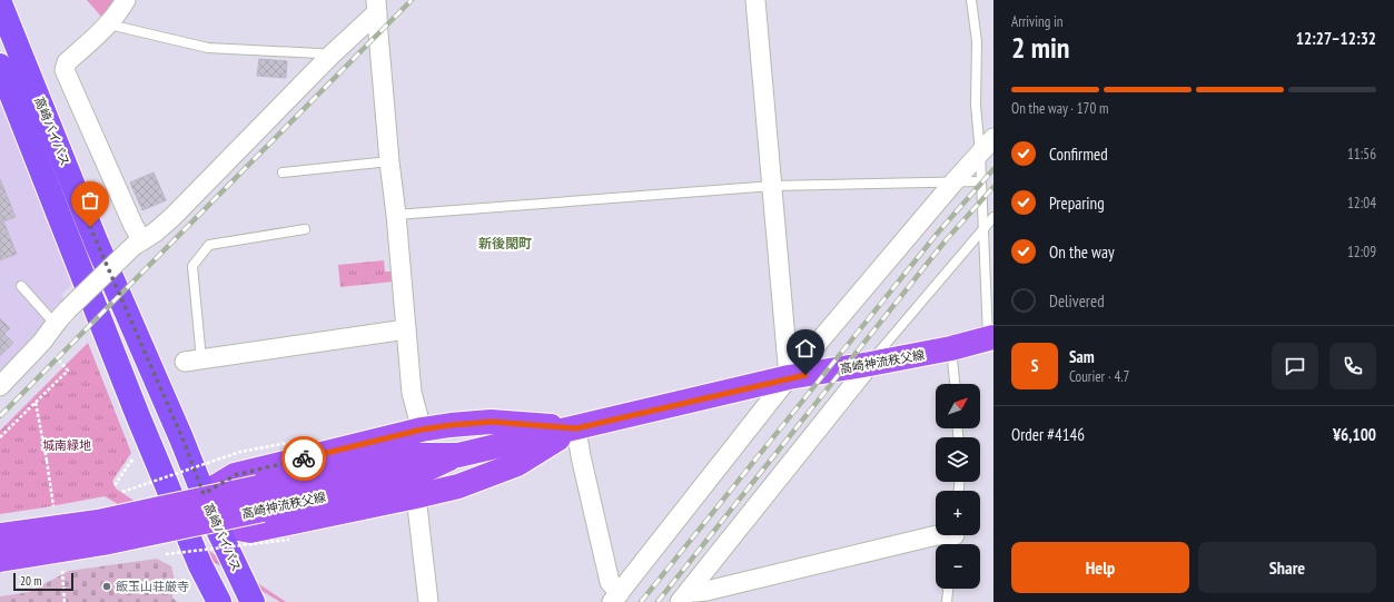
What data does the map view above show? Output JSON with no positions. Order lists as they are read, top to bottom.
{
  "streets": {
    "highway": ["高崎バイパス"],
    "main road": ["高崎神流秩父線"]
  },
  "districts": ["新後閑町"],
  "parks": ["城南緑地"],
  "places": ["飯玉山荘厳寺"],
  "scale_bar": "20 m",
  "north": "top right",
  "page": {
    "heading": ["2 min", "Arriving in", "12:27–12:32"],
    "panel": [
      "Sam",
      "Courier · 4.7",
      "Order #4146",
      "¥6,100"
    ],
    "bar": "On the way · 170 m",
    "list": [
      ["Confirmed", "11:56"],
      ["Preparing", "12:04"],
      ["On the way", "12:09"],
      "Delivered"
    ],
    "round": "S",
    "map_buttons": ["+", "−"],
    "buttons": ["Help", "Share"],
    "scale": "20 m"
  }
}
